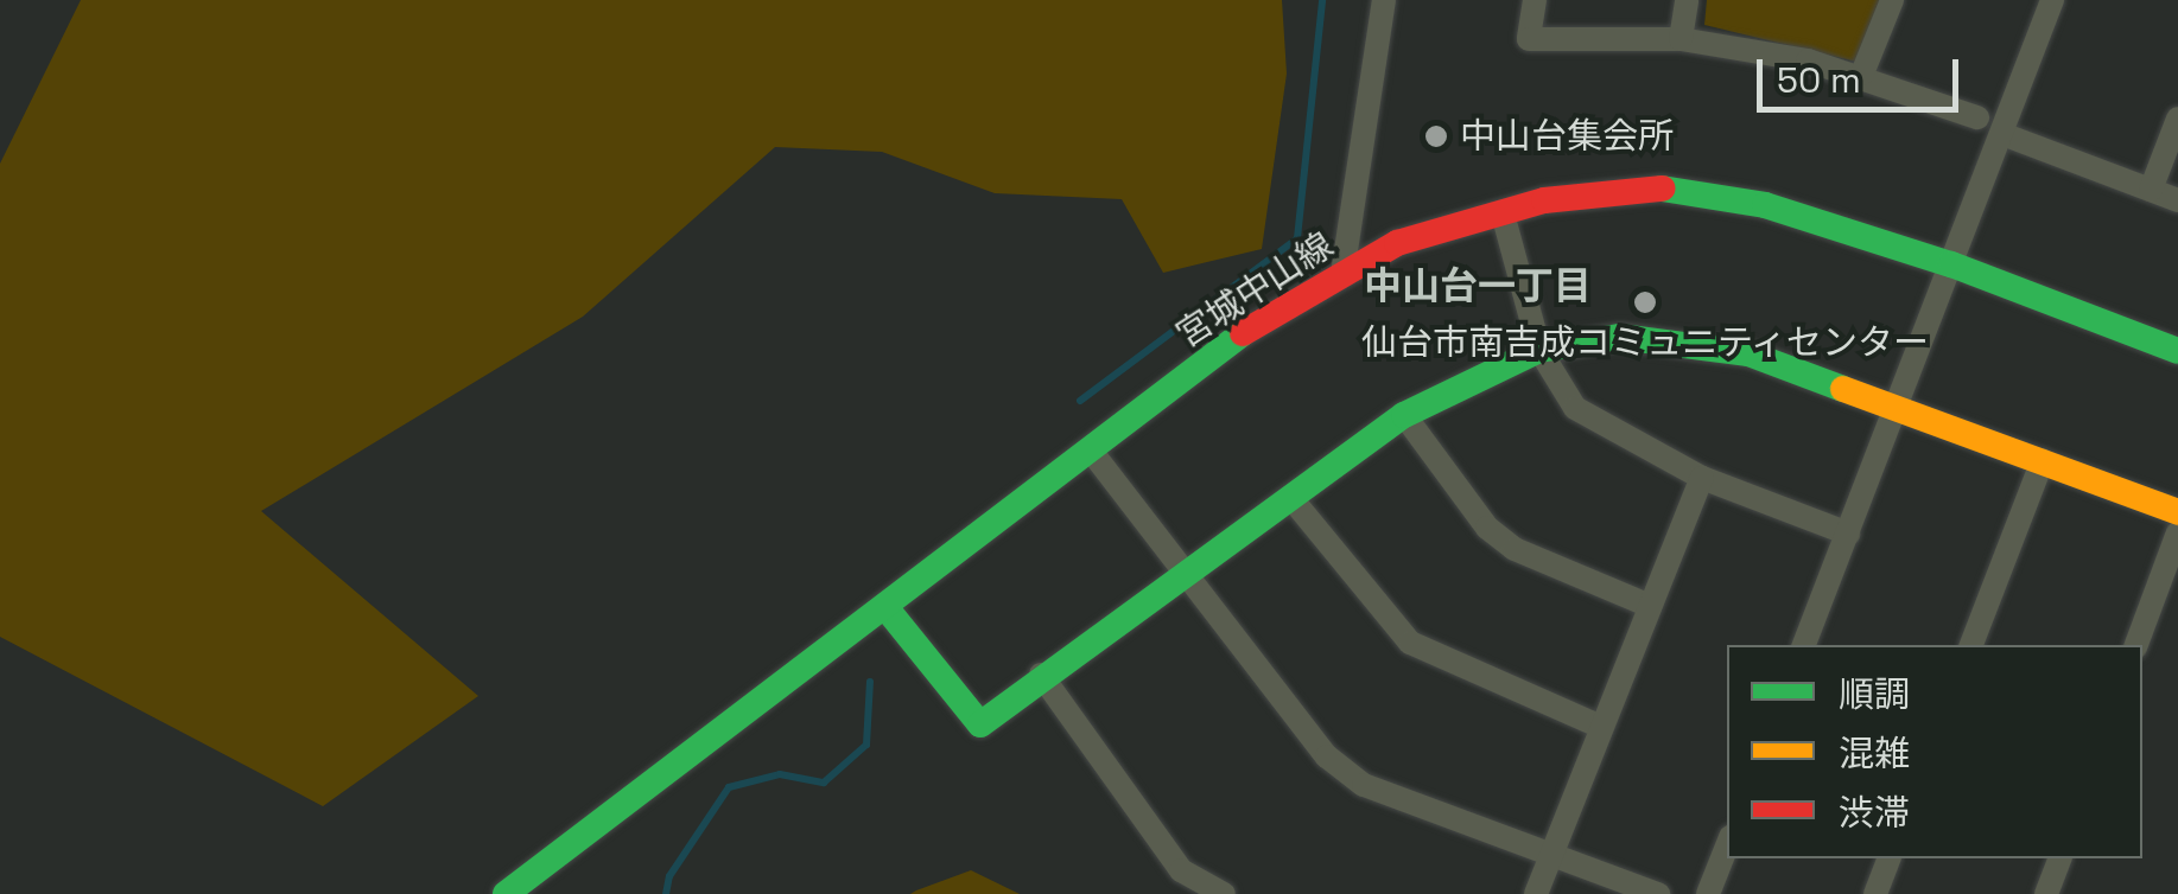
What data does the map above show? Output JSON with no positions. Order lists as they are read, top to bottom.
{
  "streets": {
    "street": ["宮城中山線"]
  },
  "districts": ["中山台一丁目"],
  "places": ["中山台集会所", "仙台市南吉成コミュニティセンター"],
  "legend": ["順調", "混雑", "渋滞"],
  "scale_bar": "50 m"
}
